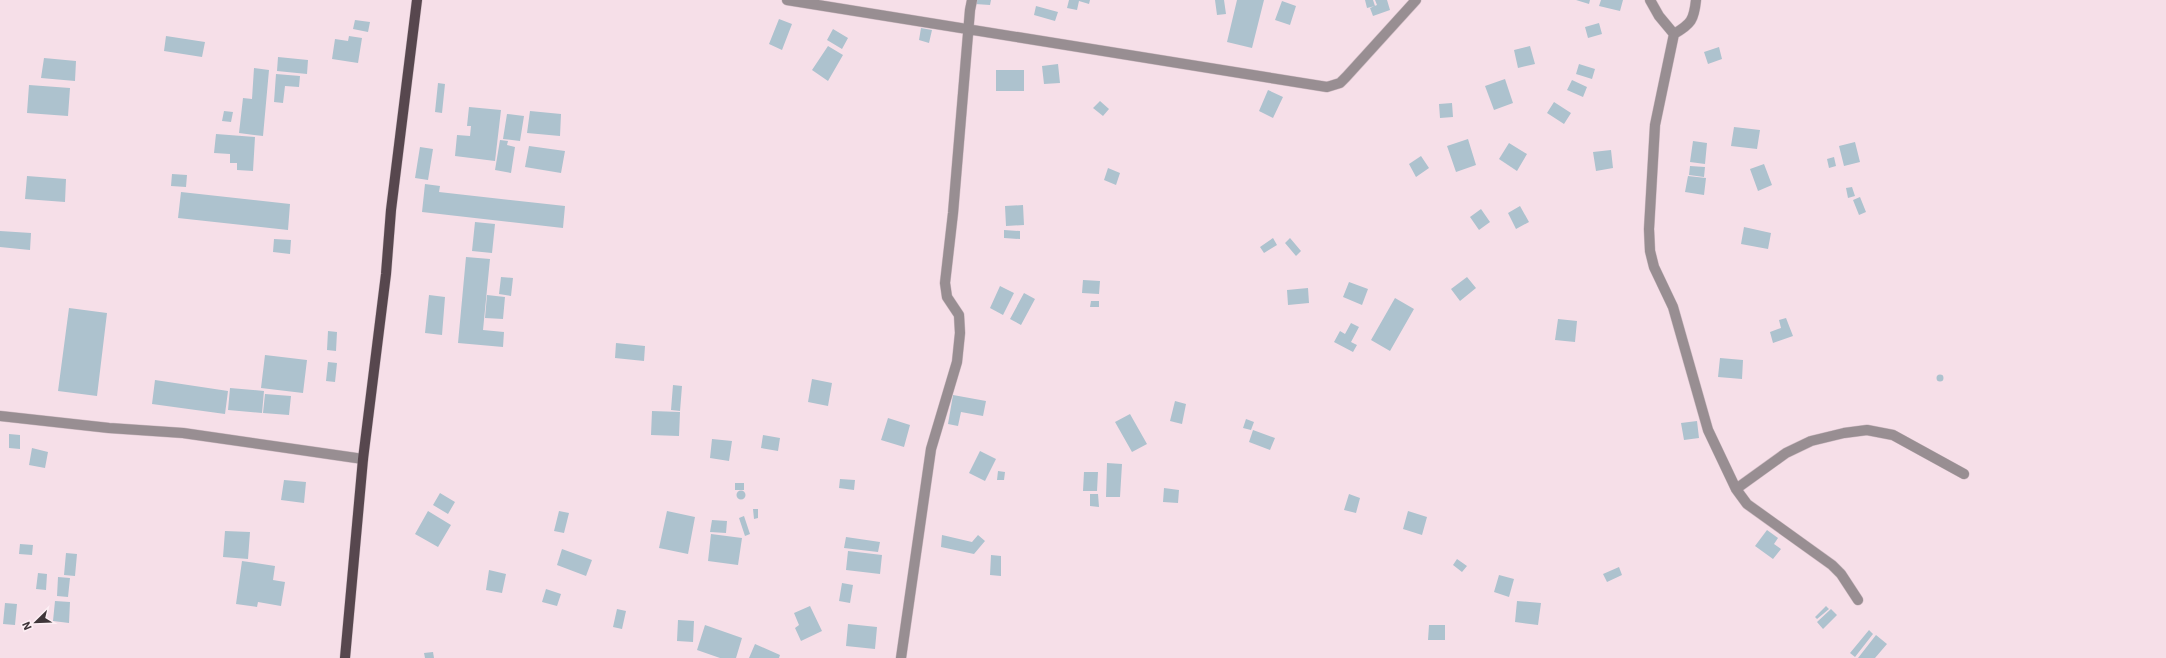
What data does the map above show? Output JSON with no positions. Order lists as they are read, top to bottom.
{
  "north": "bottom left"
}
